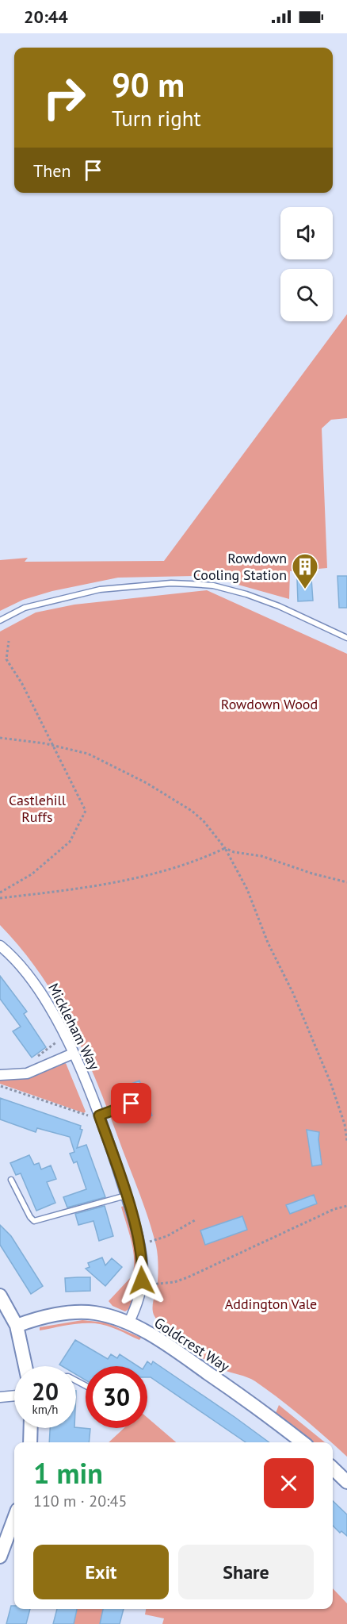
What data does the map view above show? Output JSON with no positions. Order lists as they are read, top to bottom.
{
  "streets": {
    "street": ["Mickleham Way", "Goldcrest Way"]
  },
  "crossings": [
    ["Mickleham Way", "Goldcrest Way"]
  ],
  "parks": ["Rowdown Wood", "Castlehill Ruffs", "Addington Vale"],
  "places": {
    "building": ["Rowdown Cooling Station"]
  },
  "page": {
    "status": "20:44",
    "turn": ["90 m", "Turn right"],
    "then": "Then",
    "speed": "20 km/h",
    "limit": "30",
    "heading": ["1 min", "110 m · 20:45"],
    "buttons": ["Exit", "Share"]
  }
}
